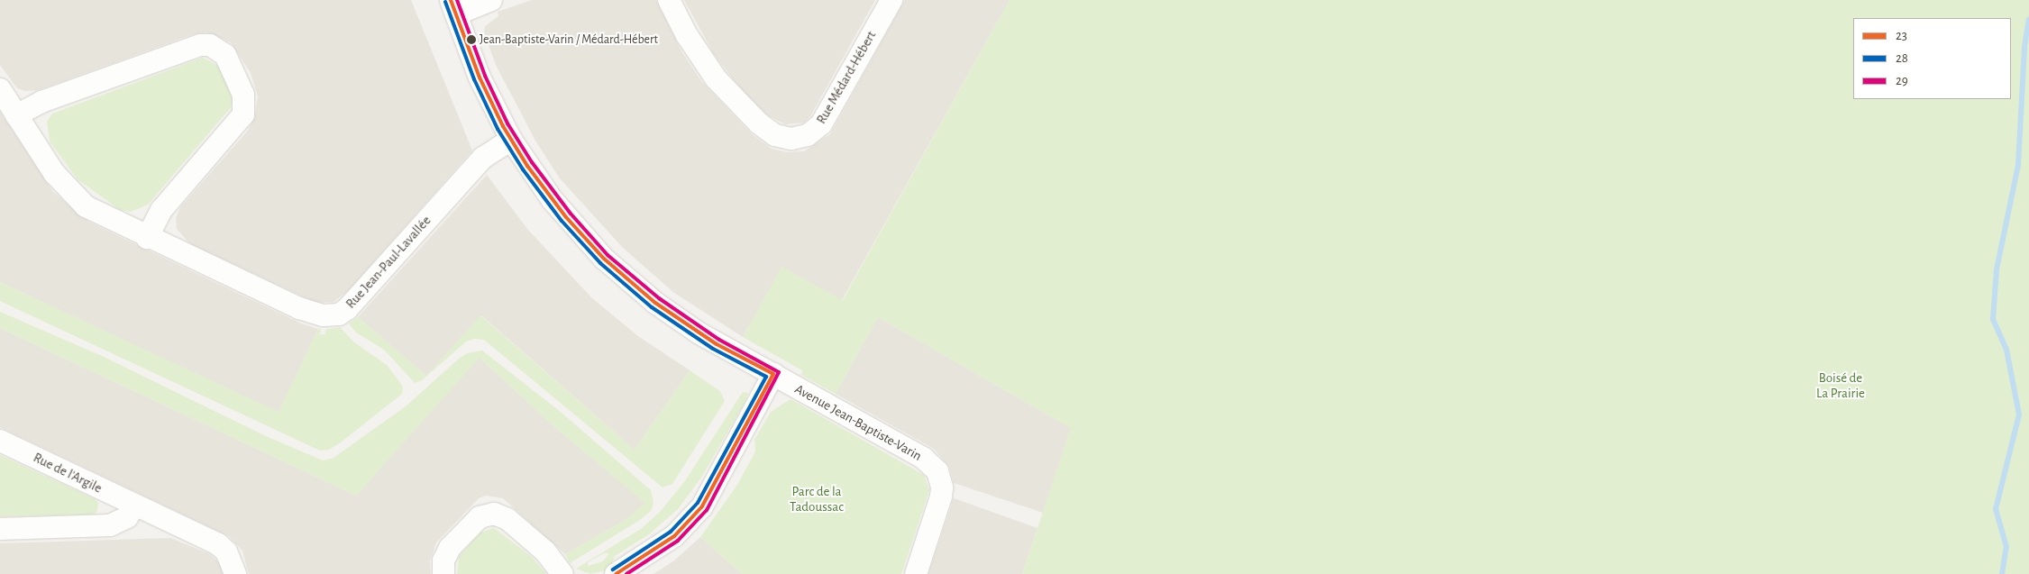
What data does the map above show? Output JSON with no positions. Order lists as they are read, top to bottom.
{
  "streets": {
    "street": [
      "Rue Médard-Hébert",
      "Rue Jean-Paul-Lavallée",
      "Avenue Jean-Baptiste-Varin",
      "Rue de l'Argile"
    ]
  },
  "crossings": [
    ["Rue Jean-Paul-Lavallée", "Avenue Jean-Baptiste-Varin"]
  ],
  "parks": ["Boisé de La Prairie", "Parc de la Tadoussac"],
  "places": ["Jean-Baptiste-Varin / Médard-Hébert"],
  "lines": ["transit line 23", "transit line 29", "transit line 28"],
  "legend": ["23", "28", "29"]
}
